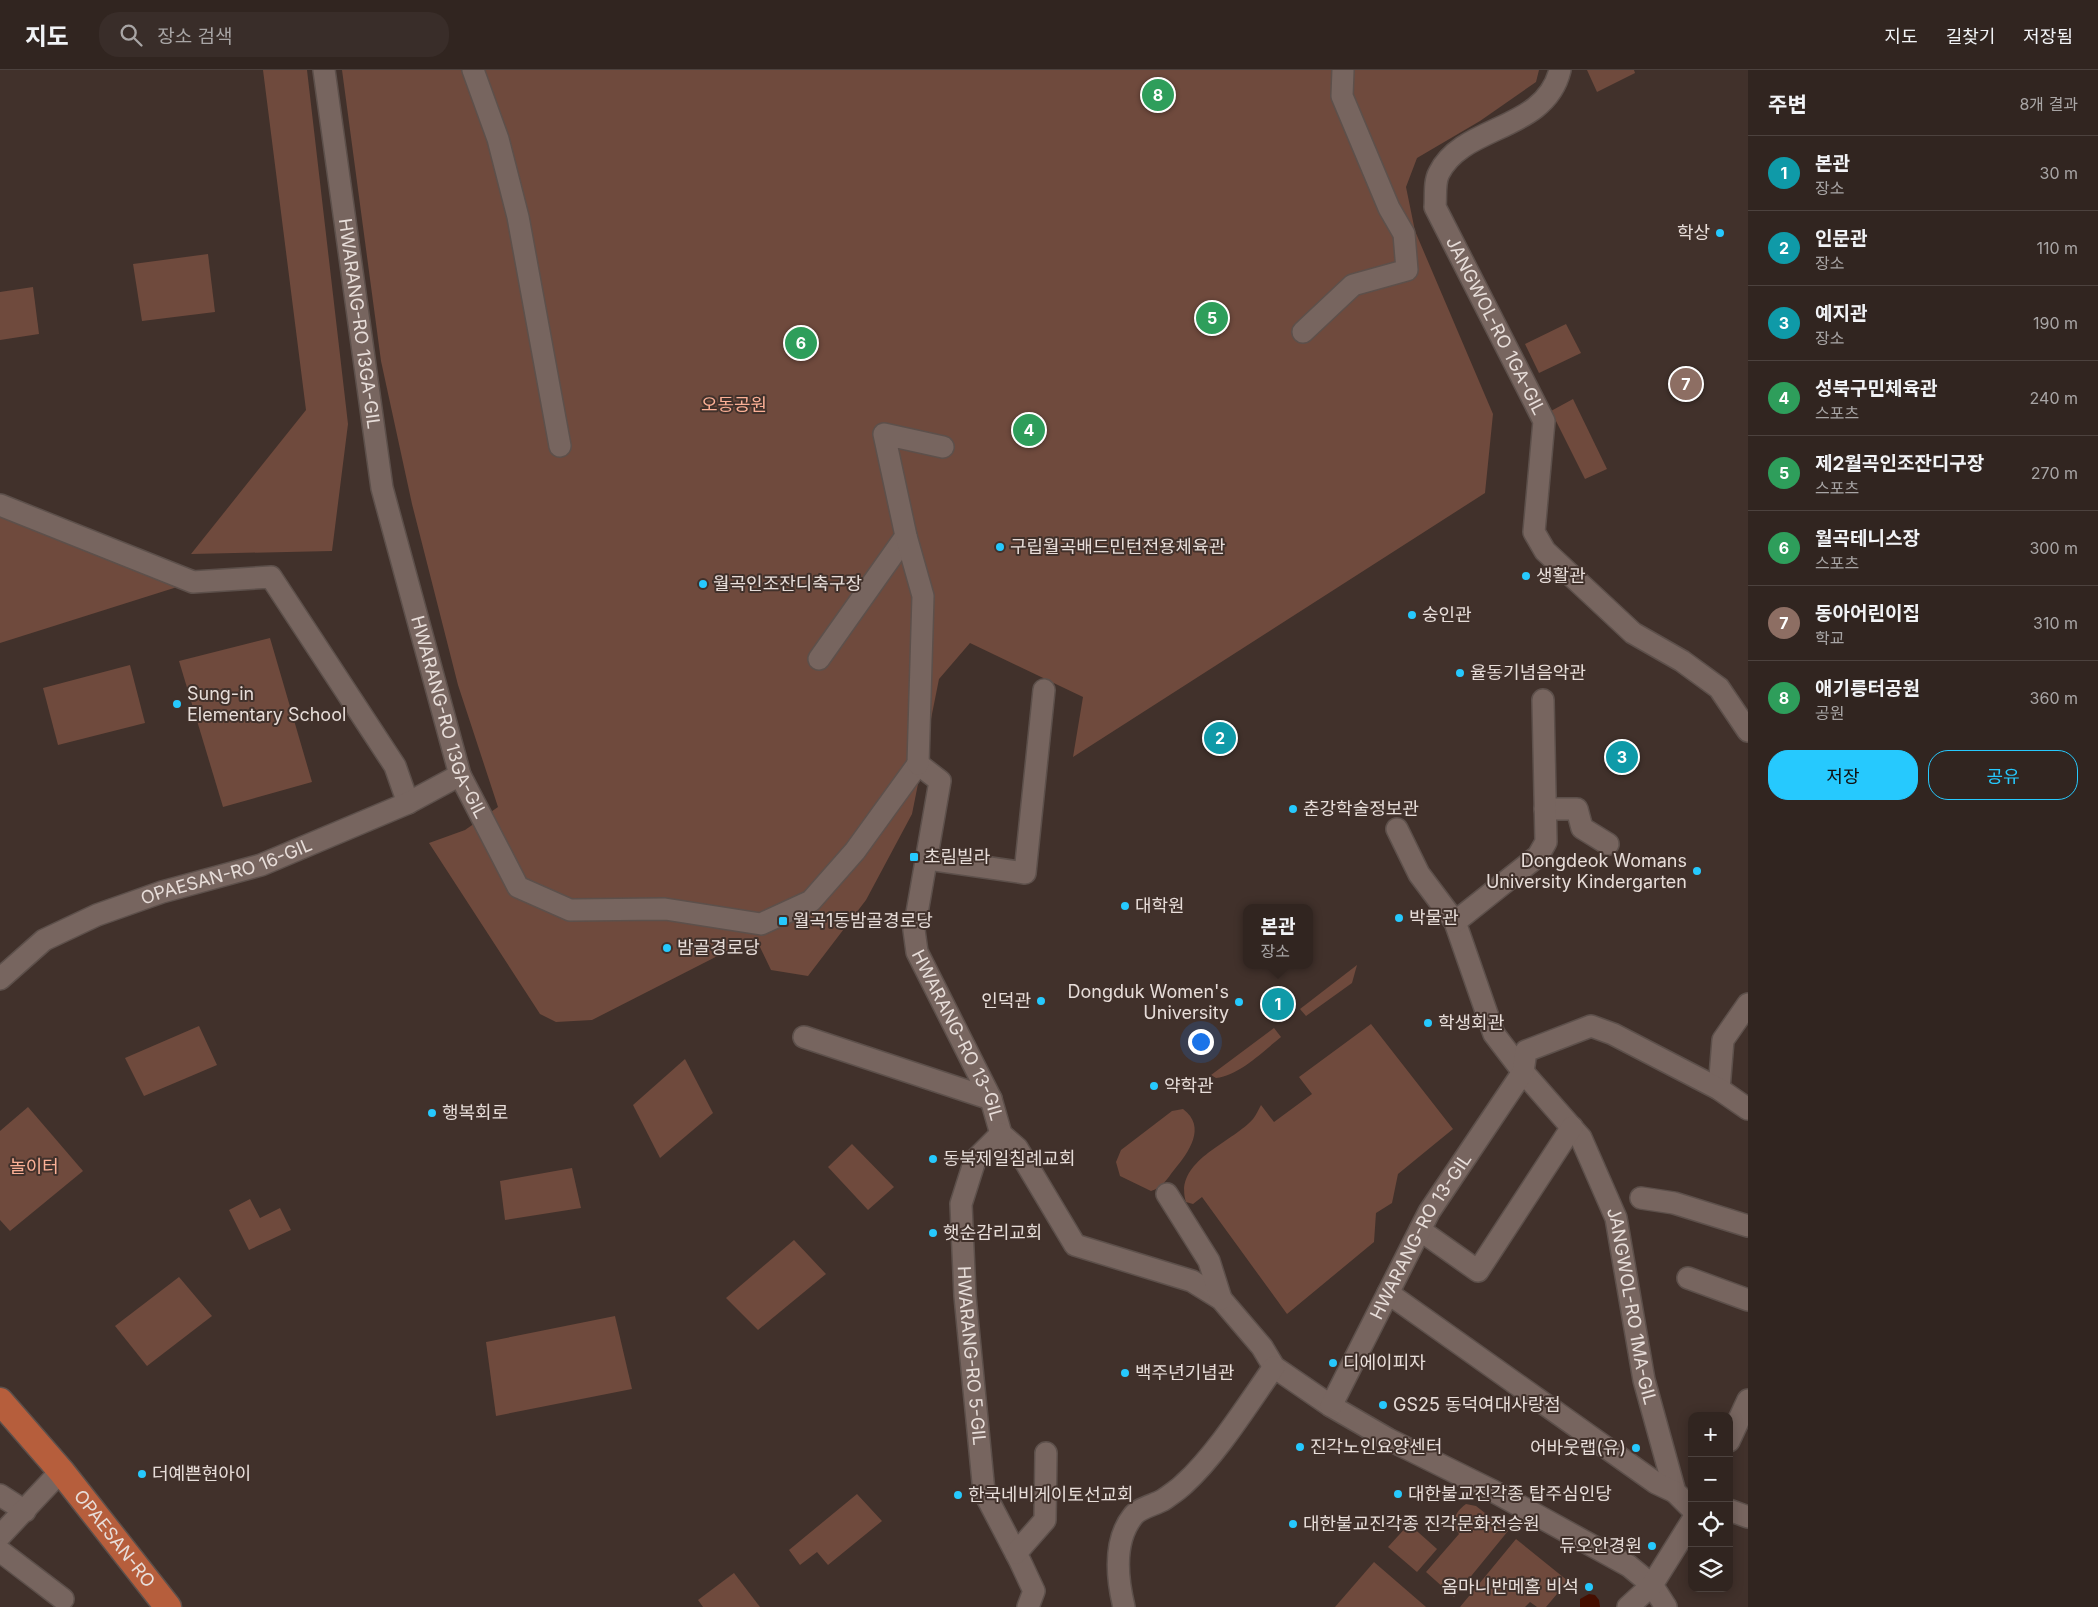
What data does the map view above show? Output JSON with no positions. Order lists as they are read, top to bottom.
{
  "streets": {
    "main road": ["OPAESAN-RO"],
    "street": [
      "HWARANG-RO 13GA-GIL",
      "JANGWOL-RO 1GA-GIL",
      "OPAESAN-RO 16-GIL",
      "HWARANG-RO 13-GIL",
      "JANGWOL-RO 1MA-GIL",
      "HWARANG-RO 5-GIL"
    ]
  },
  "crossings": [
    ["HWARANG-RO 13GA-GIL", "OPAESAN-RO 16-GIL"],
    ["HWARANG-RO 13GA-GIL", "HWARANG-RO 13-GIL"],
    ["HWARANG-RO 13-GIL", "JANGWOL-RO 1MA-GIL"],
    ["HWARANG-RO 13-GIL", "HWARANG-RO 5-GIL"]
  ],
  "parks": ["오동공원", "놀이터"],
  "places": {
    "other": [
      "학상",
      "구립월곡배드민턴전용체육관",
      "생활관",
      "월곡인조잔디축구장",
      "숭인관",
      "율동기념음악관",
      "Sung-in Elementary School",
      "춘강학술정보관",
      "Dongdeok Womans University Kindergarten",
      "대학원",
      "박물관",
      "밤골경로당",
      "인덕관",
      "Dongduk Women's University",
      "학생회관",
      "약학관",
      "행복회로",
      "동북제일침례교회",
      "햇순감리교회",
      "디에이피자",
      "백주년기념관",
      "GS25 동덕여대사랑점",
      "진각노인요양센터",
      "어바웃랩(유)",
      "더예쁜현아이",
      "대한불교진각종 탑주심인당",
      "한국네비게이토선교회",
      "대한불교진각종 진각문화전승원",
      "듀오안경원",
      "옴마니반메홈 비석"
    ],
    "transit": ["초림빌라", "월곡1동밤골경로당"]
  },
  "page": {
    "header": "지도",
    "search": "장소 검색",
    "nav": ["지도", "길찾기", "저장됨"],
    "heading": ["주변", "8개 결과"],
    "pins": [
      "8",
      "5",
      "6",
      "7",
      "4",
      "2",
      "3",
      "1"
    ],
    "list": [
      {
        "mark": "1",
        "name": "본관",
        "note": "장소",
        "value": "30 m"
      },
      {
        "mark": "2",
        "name": "인문관",
        "note": "장소",
        "value": "110 m"
      },
      {
        "mark": "3",
        "name": "예지관",
        "note": "장소",
        "value": "190 m"
      },
      {
        "mark": "4",
        "name": "성북구민체육관",
        "note": "스포츠",
        "value": "240 m"
      },
      {
        "mark": "5",
        "name": "제2월곡인조잔디구장",
        "note": "스포츠",
        "value": "270 m"
      },
      {
        "mark": "6",
        "name": "월곡테니스장",
        "note": "스포츠",
        "value": "300 m"
      },
      {
        "mark": "7",
        "name": "동아어린이집",
        "note": "학교",
        "value": "310 m"
      },
      {
        "mark": "8",
        "name": "애기릉터공원",
        "note": "공원",
        "value": "360 m"
      }
    ],
    "buttons": ["저장", "공유"],
    "popup": ["본관", "장소"],
    "map_buttons": ["+", "−"]
  }
}
